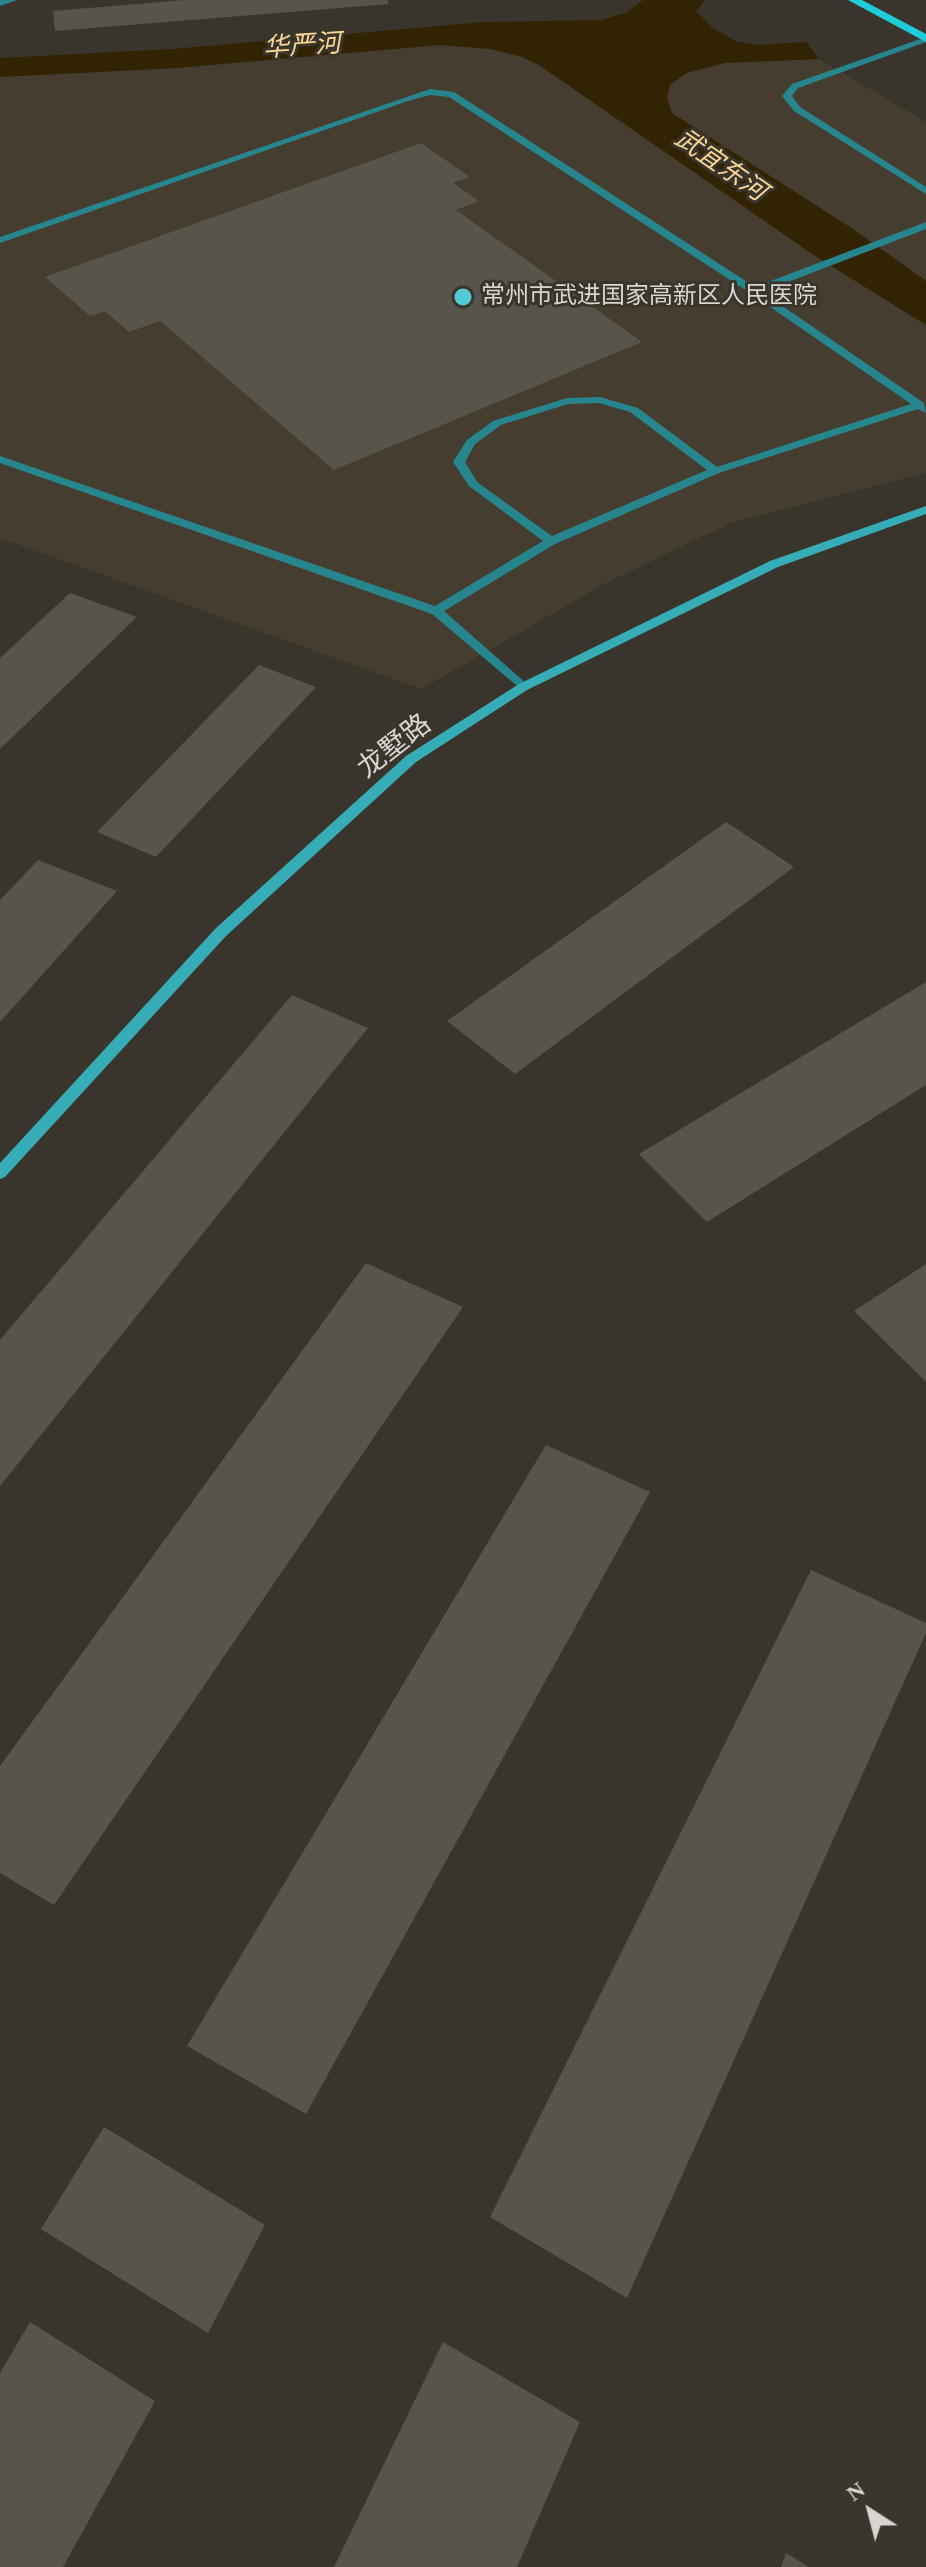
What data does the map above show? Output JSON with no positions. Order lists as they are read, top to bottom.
{
  "streets": {
    "street": ["龙墅路"]
  },
  "water": ["华严河", "武宜东河"],
  "places": ["常州市武进国家高新区人民医院"],
  "north": "top left"
}
